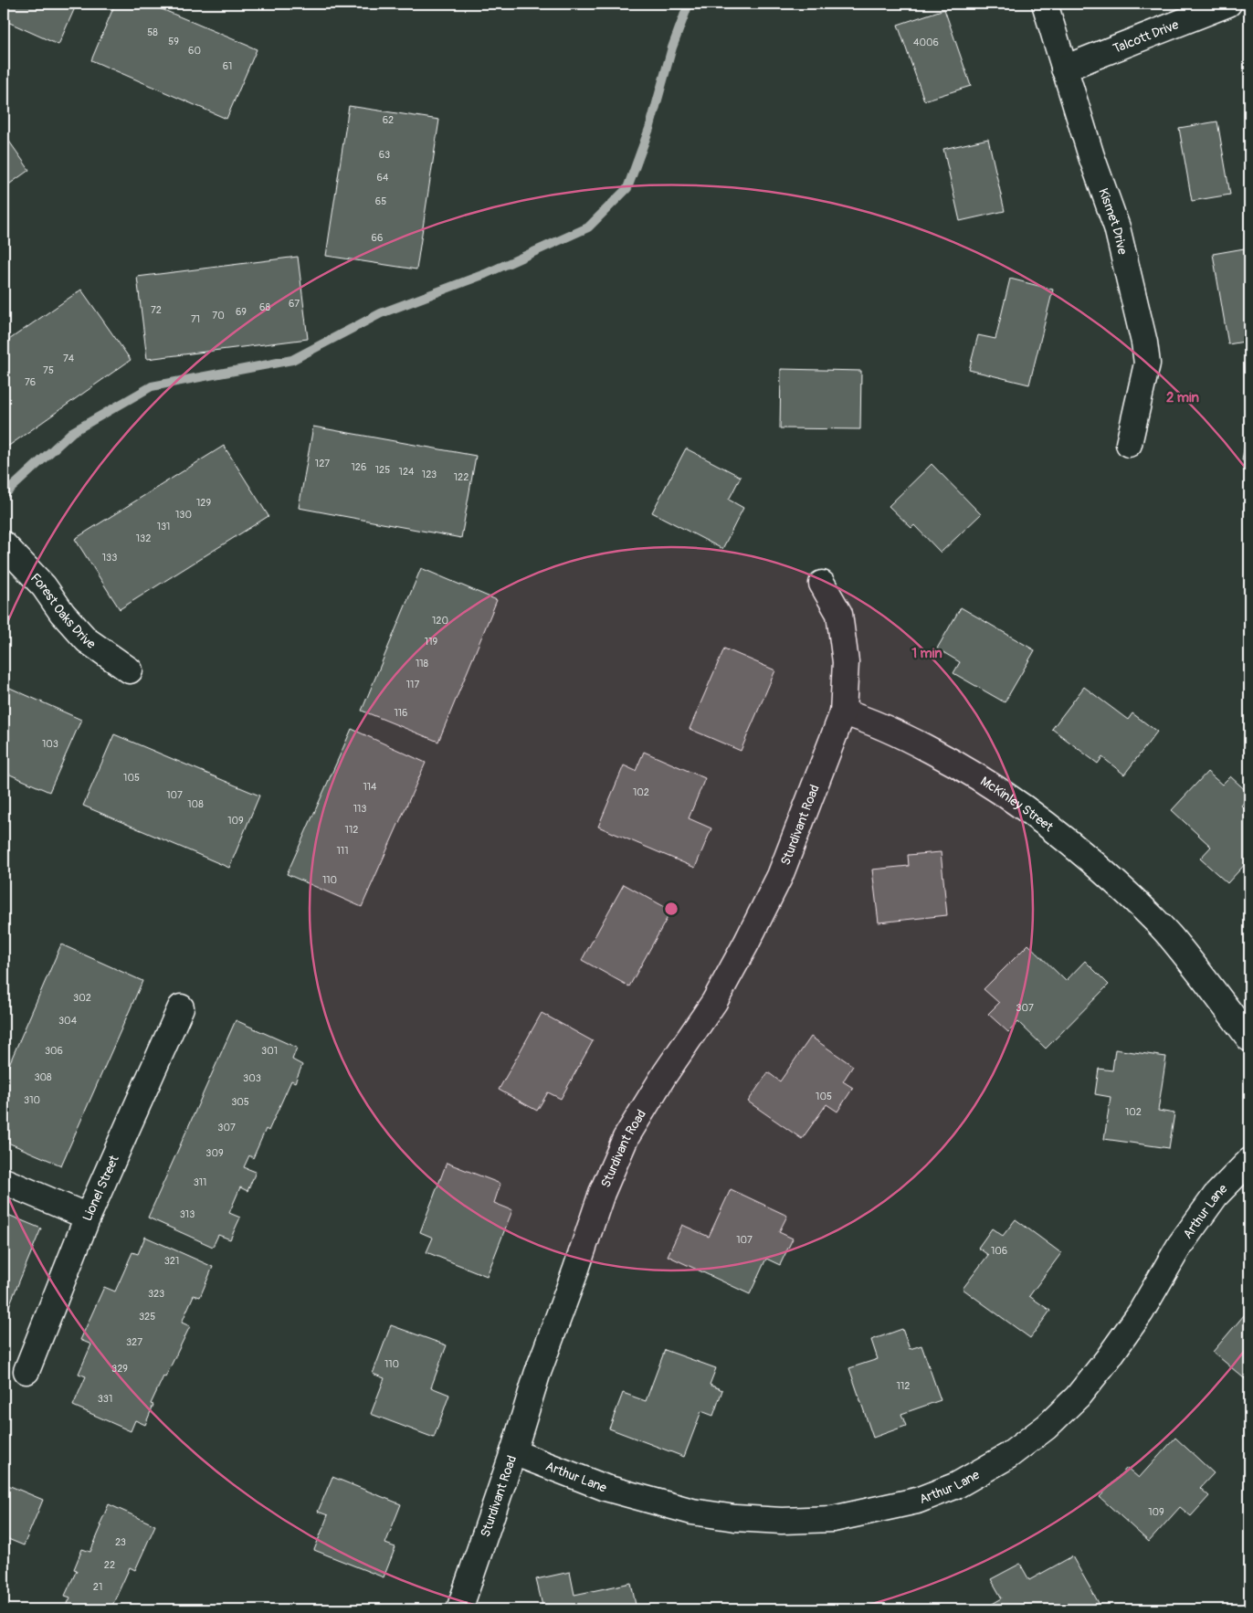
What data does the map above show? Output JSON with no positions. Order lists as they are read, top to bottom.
{
  "streets": {
    "street": [
      "Talcott Drive",
      "Kismet Drive",
      "Forest Oaks Drive",
      "McKinley Street",
      "Sturdivant Road",
      "Lionel Street",
      "Arthur Lane"
    ]
  },
  "crossings": [
    ["Talcott Drive", "Kismet Drive"],
    ["McKinley Street", "Sturdivant Road"],
    ["Sturdivant Road", "Arthur Lane"]
  ],
  "house_numbers": [
    "58",
    "59",
    "4006",
    "60",
    "61",
    "62",
    "63",
    "64",
    "65",
    "66",
    "67",
    "68",
    "72",
    "69",
    "70",
    "71",
    "74",
    "75",
    "76",
    "127",
    "126",
    "125",
    "124",
    "123",
    "122",
    "129",
    "130",
    "131",
    "132",
    "133",
    "120",
    "119",
    "118",
    "117",
    "116",
    "103",
    "105",
    "114",
    "102",
    "107",
    "108",
    "113",
    "109",
    "112",
    "111",
    "110",
    "302",
    "307",
    "304",
    "306",
    "301",
    "308",
    "303",
    "105",
    "310",
    "305",
    "102",
    "307",
    "309",
    "311",
    "313",
    "107",
    "106",
    "321",
    "323",
    "325",
    "327",
    "110",
    "329",
    "112",
    "331",
    "109",
    "23",
    "22",
    "21"
  ],
  "rings": ["2 min", "1 min"]
}
